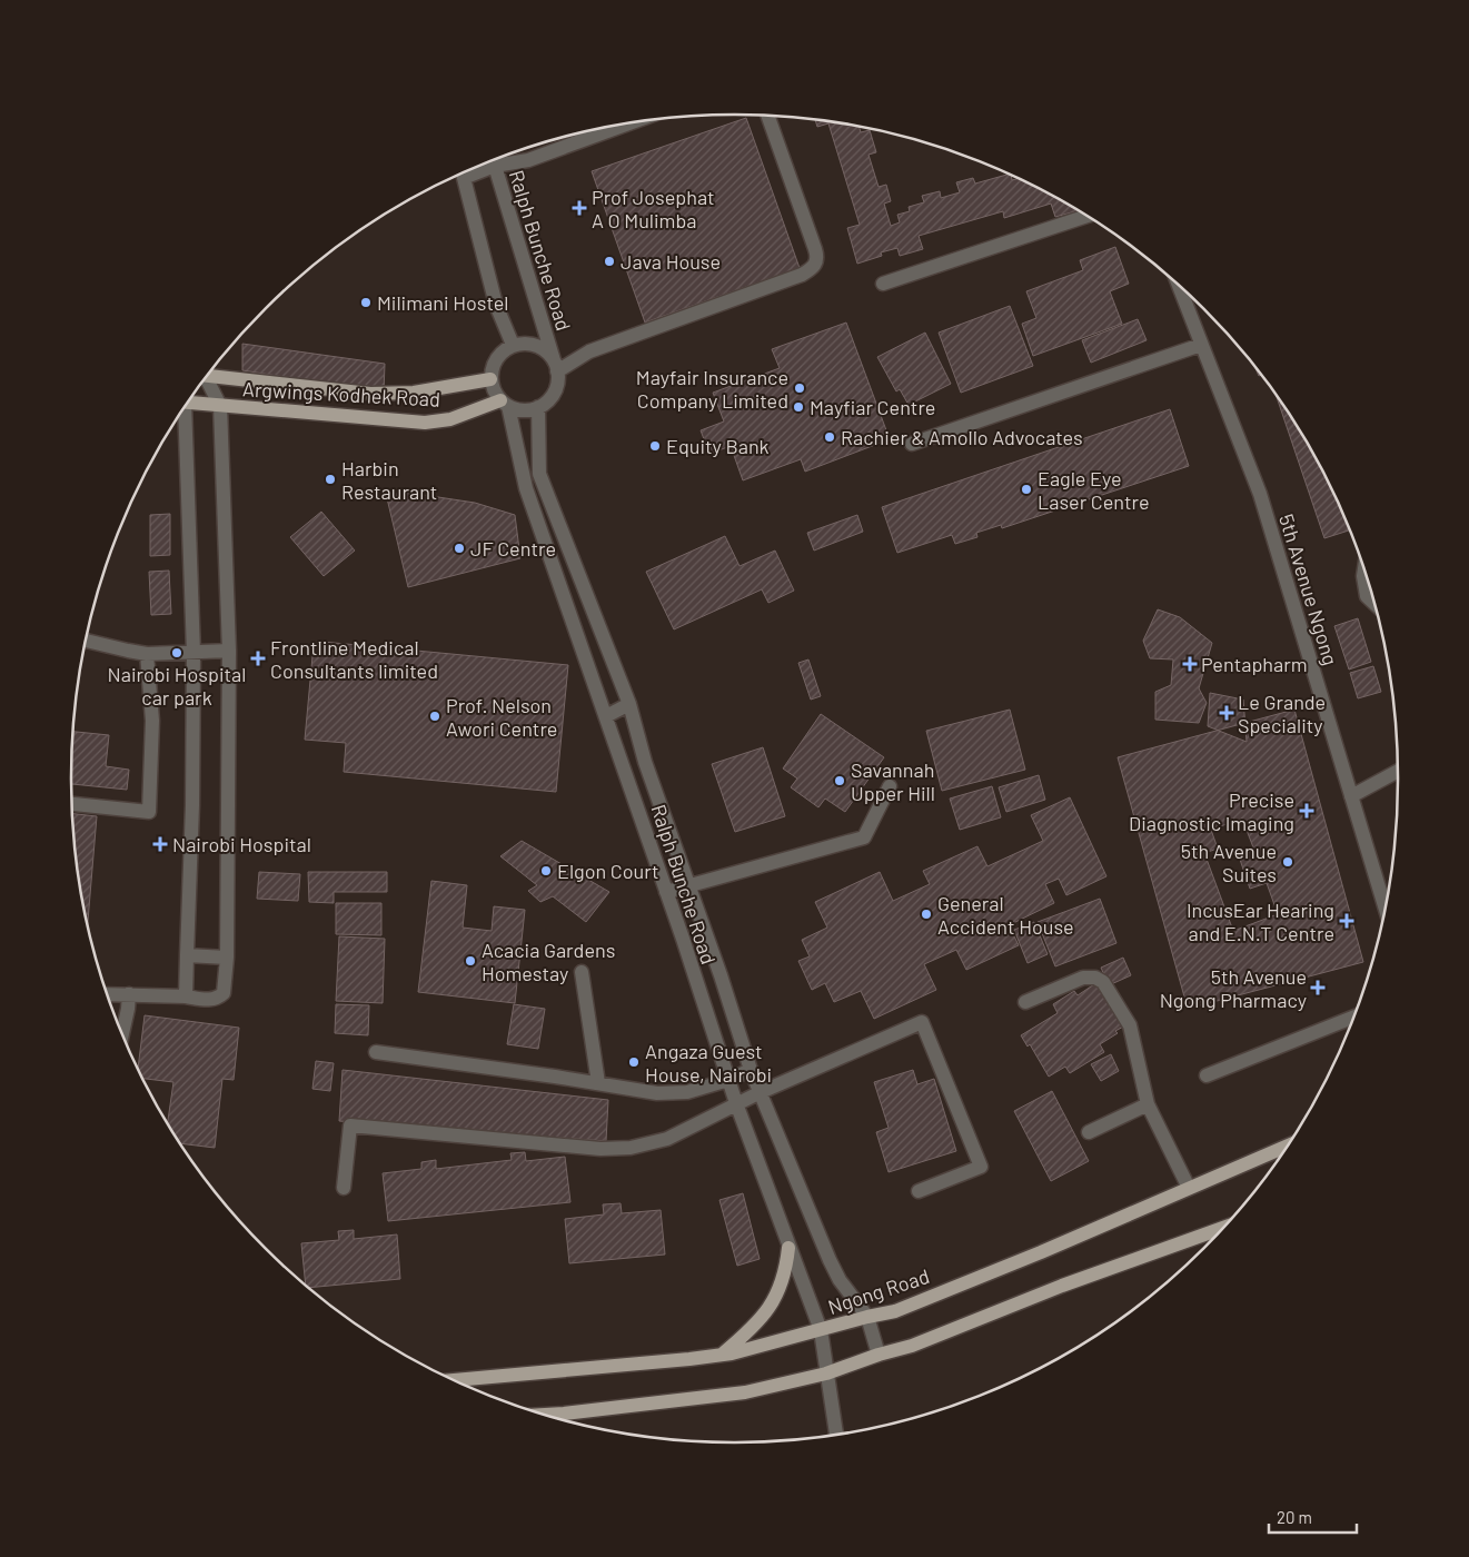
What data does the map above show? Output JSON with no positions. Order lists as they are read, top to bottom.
{
  "streets": {
    "main road": ["Argwings Kodhek Road", "Ngong Road"],
    "street": ["Ralph Bunche Road", "5th Avenue Ngong"]
  },
  "crossings": [
    ["Ralph Bunche Road", "Argwings Kodhek Road"],
    ["Ralph Bunche Road", "Ngong Road"]
  ],
  "places": {
    "health": [
      "Prof Josephat A O Mulimba",
      "Frontline Medical Consultants limited",
      "Pentapharm",
      "Le Grande Speciality",
      "Precise Diagnostic Imaging",
      "Nairobi Hospital",
      "IncusEar Hearing and E.N.T Centre",
      "5th Avenue Ngong Pharmacy"
    ],
    "other": [
      "Java House",
      "Milimani Hostel",
      "Mayfair Insurance Company Limited",
      "Mayfiar Centre",
      "Rachier & Amollo Advocates",
      "Equity Bank",
      "Harbin Restaurant",
      "Eagle Eye Laser Centre",
      "JF Centre",
      "Nairobi Hospital car park",
      "Prof. Nelson Awori Centre",
      "Savannah Upper Hill",
      "5th Avenue Suites",
      "Elgon Court",
      "General Accident House",
      "Acacia Gardens Homestay",
      "Angaza Guest House, Nairobi"
    ]
  },
  "scale_bar": "20 m"
}
